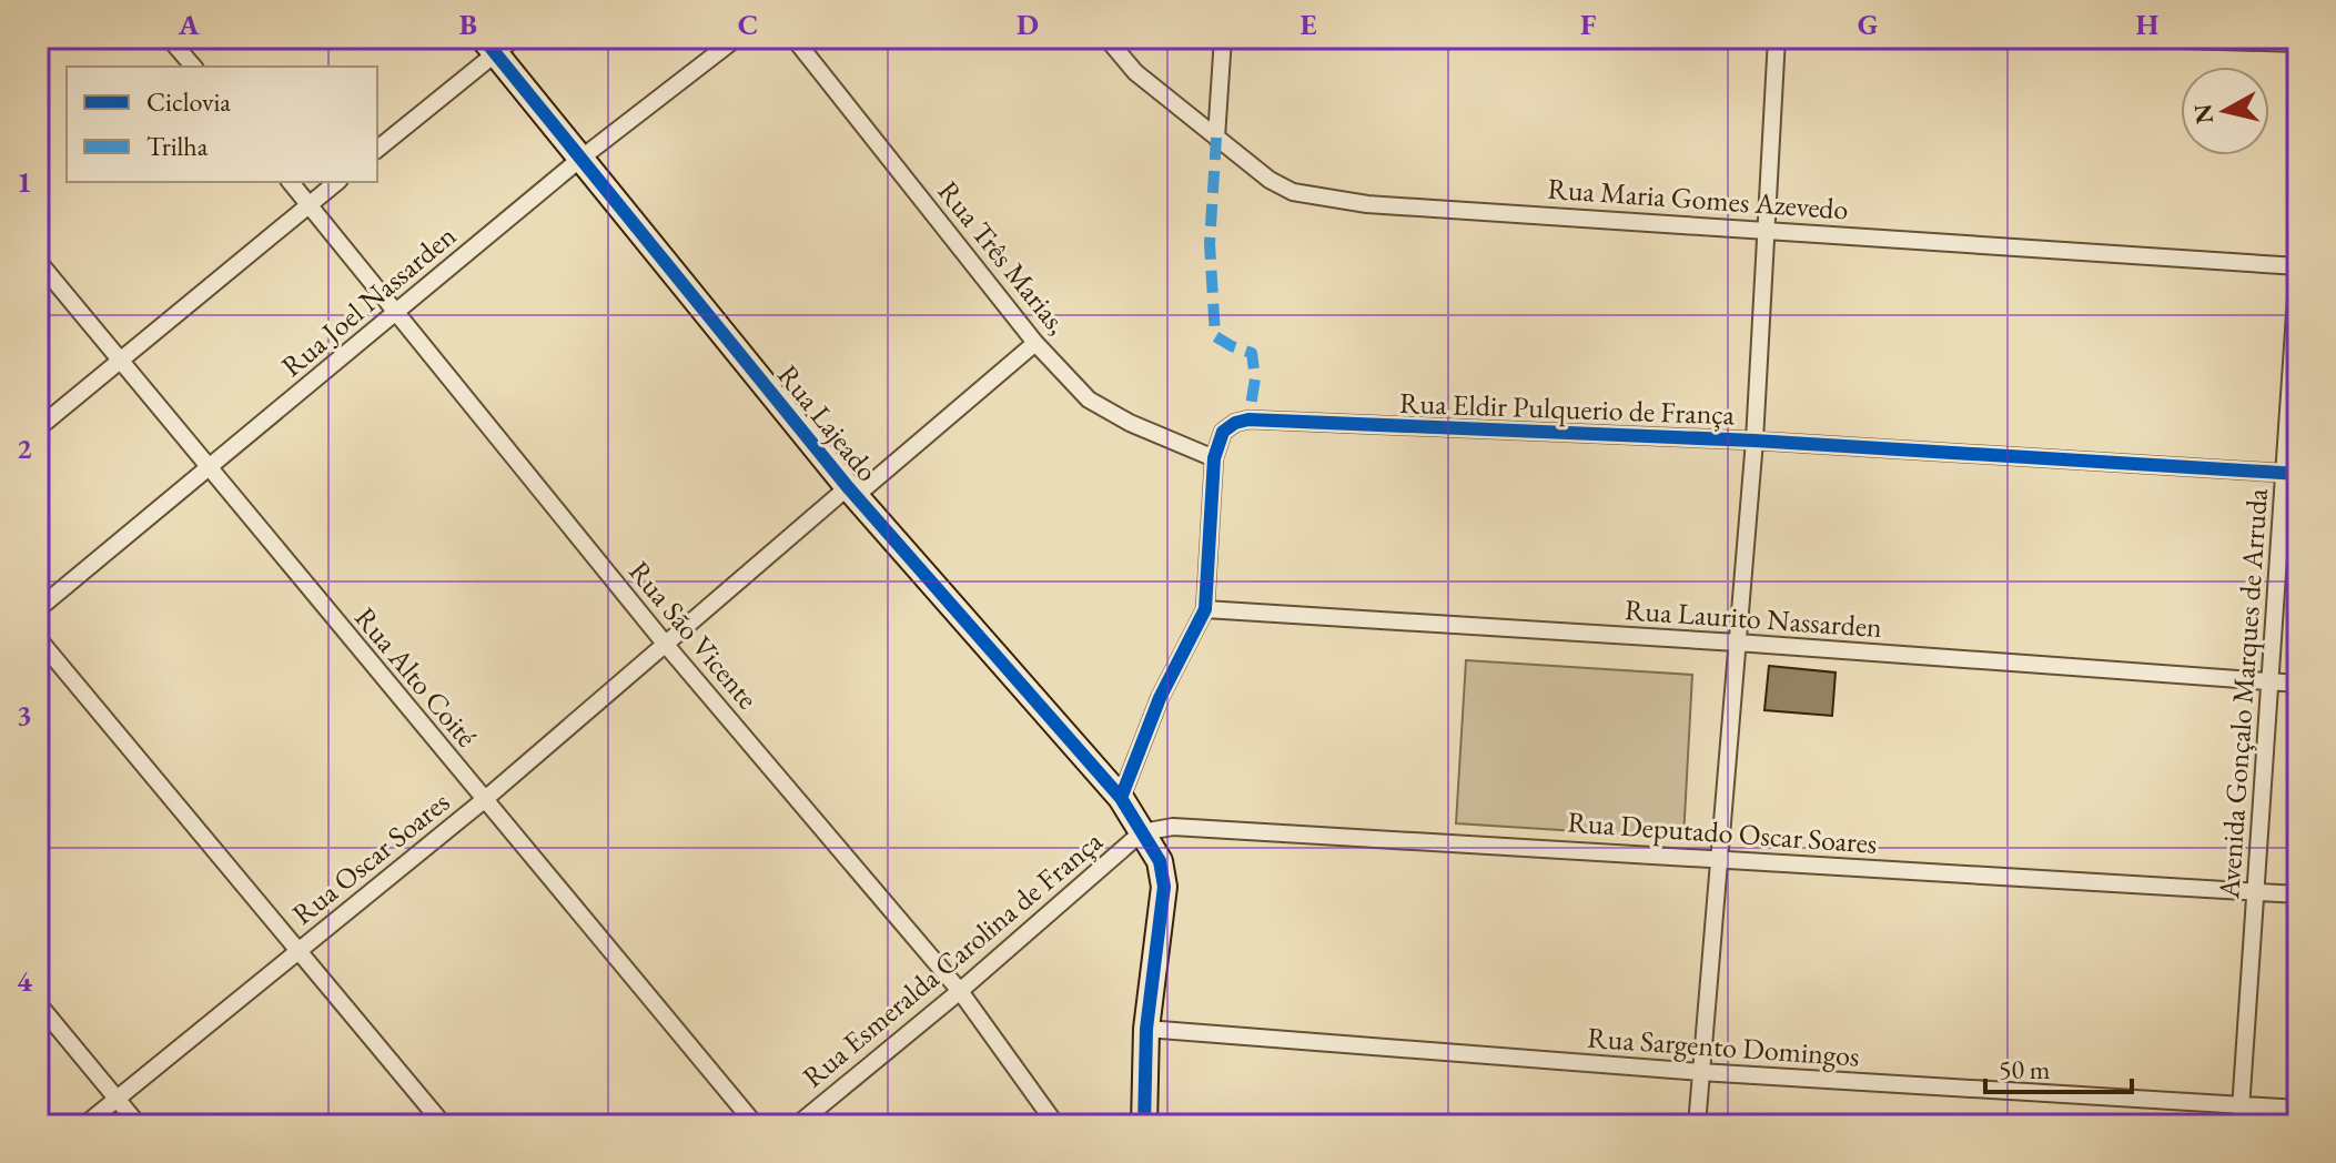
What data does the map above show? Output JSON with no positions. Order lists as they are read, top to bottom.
{
  "streets": {
    "street": [
      "Rua Maria Gomes Azevedo",
      "Rua Três Marias,",
      "Rua Joel Nassarden",
      "Rua Eldir Pulquerio de França",
      "Rua Lajeado",
      "Rua Laurito Nassarden",
      "Rua São Vicente",
      "Rua Alto Coité",
      "Avenida Gonçalo Marques de Arruda",
      "Rua Deputado Oscar Soares",
      "Rua Oscar Soares",
      "Rua Esmeralda Carolina de França",
      "Rua Sargento Domingos"
    ]
  },
  "crossings": [
    ["Rua Maria Gomes Azevedo", "Avenida Gonçalo Marques de Arruda"],
    ["Rua Três Marias,", "Rua Eldir Pulquerio de França"],
    ["Rua Três Marias,", "Rua Oscar Soares"],
    ["Rua Joel Nassarden", "Rua Lajeado"],
    ["Rua Joel Nassarden", "Rua São Vicente"],
    ["Rua Joel Nassarden", "Rua Alto Coité"],
    ["Rua Eldir Pulquerio de França", "Rua Lajeado"],
    ["Rua Eldir Pulquerio de França", "Rua Laurito Nassarden"],
    ["Rua Eldir Pulquerio de França", "Avenida Gonçalo Marques de Arruda"],
    ["Rua Lajeado", "Rua Deputado Oscar Soares"],
    ["Rua Lajeado", "Rua Oscar Soares"],
    ["Rua Lajeado", "Rua Esmeralda Carolina de França"],
    ["Rua Lajeado", "Rua Sargento Domingos"],
    ["Rua Laurito Nassarden", "Avenida Gonçalo Marques de Arruda"],
    ["Rua São Vicente", "Rua Oscar Soares"],
    ["Rua São Vicente", "Rua Esmeralda Carolina de França"],
    ["Rua Alto Coité", "Rua Oscar Soares"],
    ["Avenida Gonçalo Marques de Arruda", "Rua Deputado Oscar Soares"],
    ["Avenida Gonçalo Marques de Arruda", "Rua Sargento Domingos"],
    ["Rua Deputado Oscar Soares", "Rua Esmeralda Carolina de França"]
  ],
  "legend": ["Ciclovia", "Trilha"],
  "scale_bar": "50 m",
  "north": "left",
  "grid": {
    "columns": [
      "A",
      "B",
      "C",
      "D",
      "E",
      "F",
      "G",
      "H"
    ],
    "rows": [
      "1",
      "2",
      "3",
      "4"
    ]
  }
}
